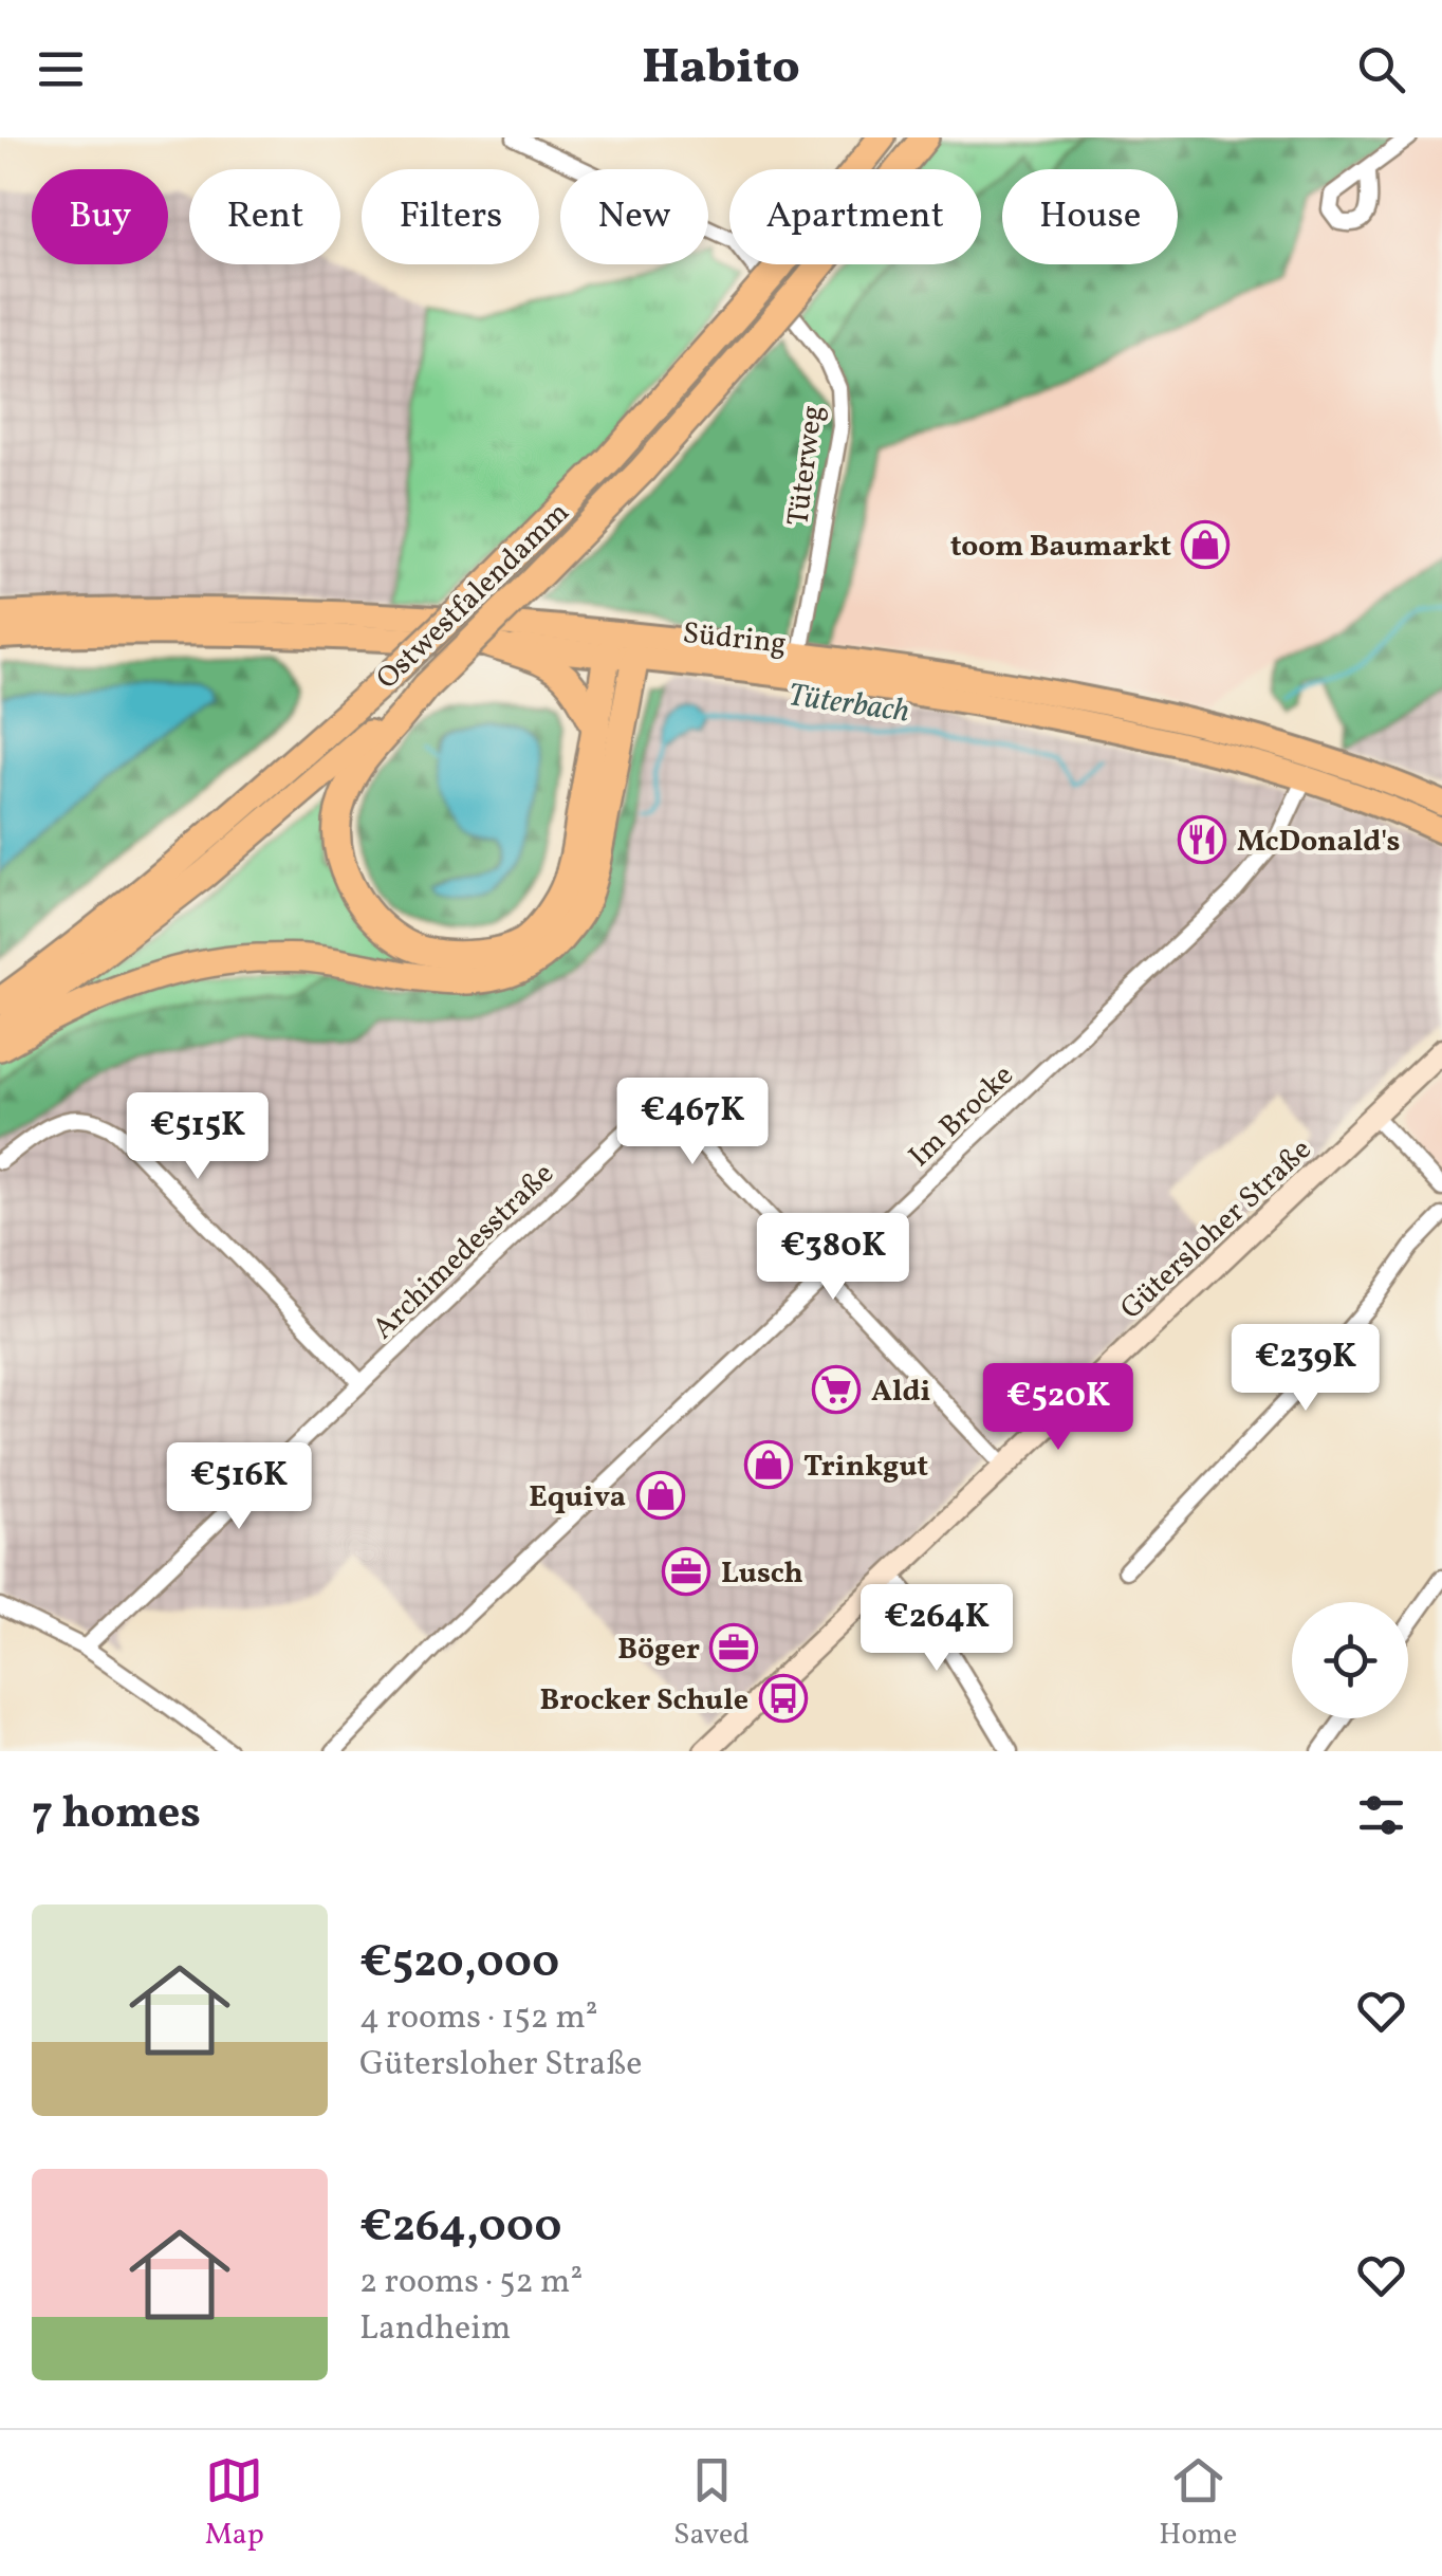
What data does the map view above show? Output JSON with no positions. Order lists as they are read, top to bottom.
{
  "streets": {
    "highway": ["Ostwestfalendamm"],
    "main road": ["Südring"],
    "street": [
      "Tüterweg",
      "Im Brocke",
      "Gütersloher Straße",
      "Archimedesstraße"
    ]
  },
  "crossings": [
    ["Tüterweg", "Südring"],
    ["Südring", "Im Brocke"],
    ["Im Brocke", "Archimedesstraße"],
    ["Gütersloher Straße", "Archimedesstraße"]
  ],
  "water": ["Tüterbach"],
  "places": {
    "shop": ["toom Baumarkt", "Trinkgut", "Equiva"],
    "restaurant": ["McDonald's"],
    "supermarket": ["Aldi"],
    "office": ["Lusch", "Böger"],
    "bus stop": ["Brocker Schule"]
  },
  "page": {
    "header": "Habito",
    "chip": [
      "Buy",
      "Rent",
      "Filters",
      "New",
      "Apartment",
      "House"
    ],
    "price": [
      "€467K",
      "€515K",
      "€380K",
      "€239K",
      "€520K",
      "€516K",
      "€264K"
    ],
    "heading": "7 homes",
    "list": [
      {
        "name": "€520,000",
        "note": "4 rooms · 152 m² · Gütersloher Straße"
      },
      {
        "name": "€264,000",
        "note": "2 rooms · 52 m² · Landheim"
      }
    ],
    "tabs": ["Map", "Saved", "Home"]
  }
}
